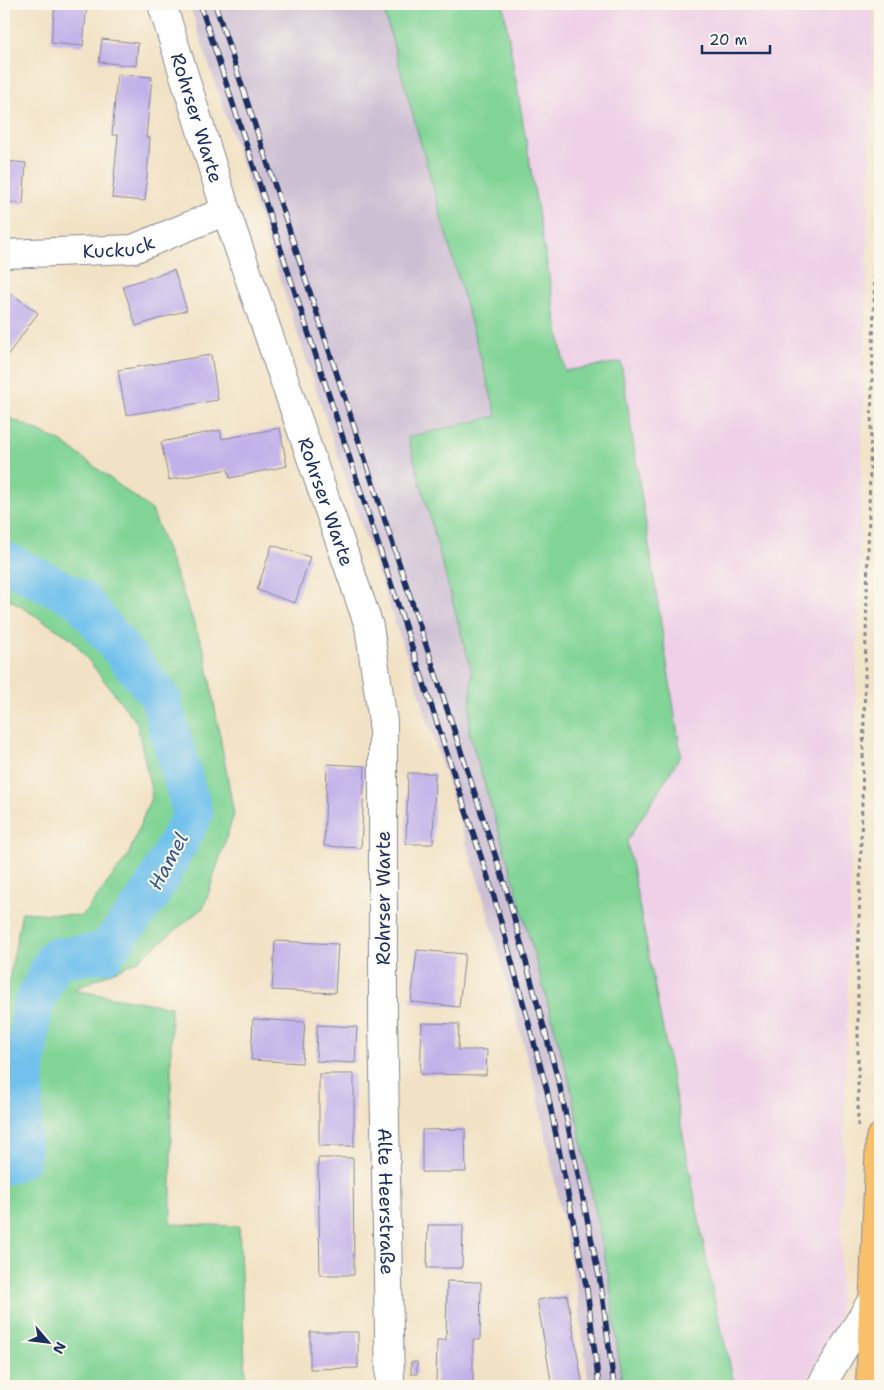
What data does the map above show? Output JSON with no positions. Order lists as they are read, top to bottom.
{
  "streets": {
    "street": ["Rohrser Warte", "Kuckuck", "Alte Heerstraße"]
  },
  "crossings": [
    ["Rohrser Warte", "Kuckuck"],
    ["Rohrser Warte", "Alte Heerstraße"]
  ],
  "water": ["Hamel"],
  "scale_bar": "20 m",
  "north": "bottom right"
}
